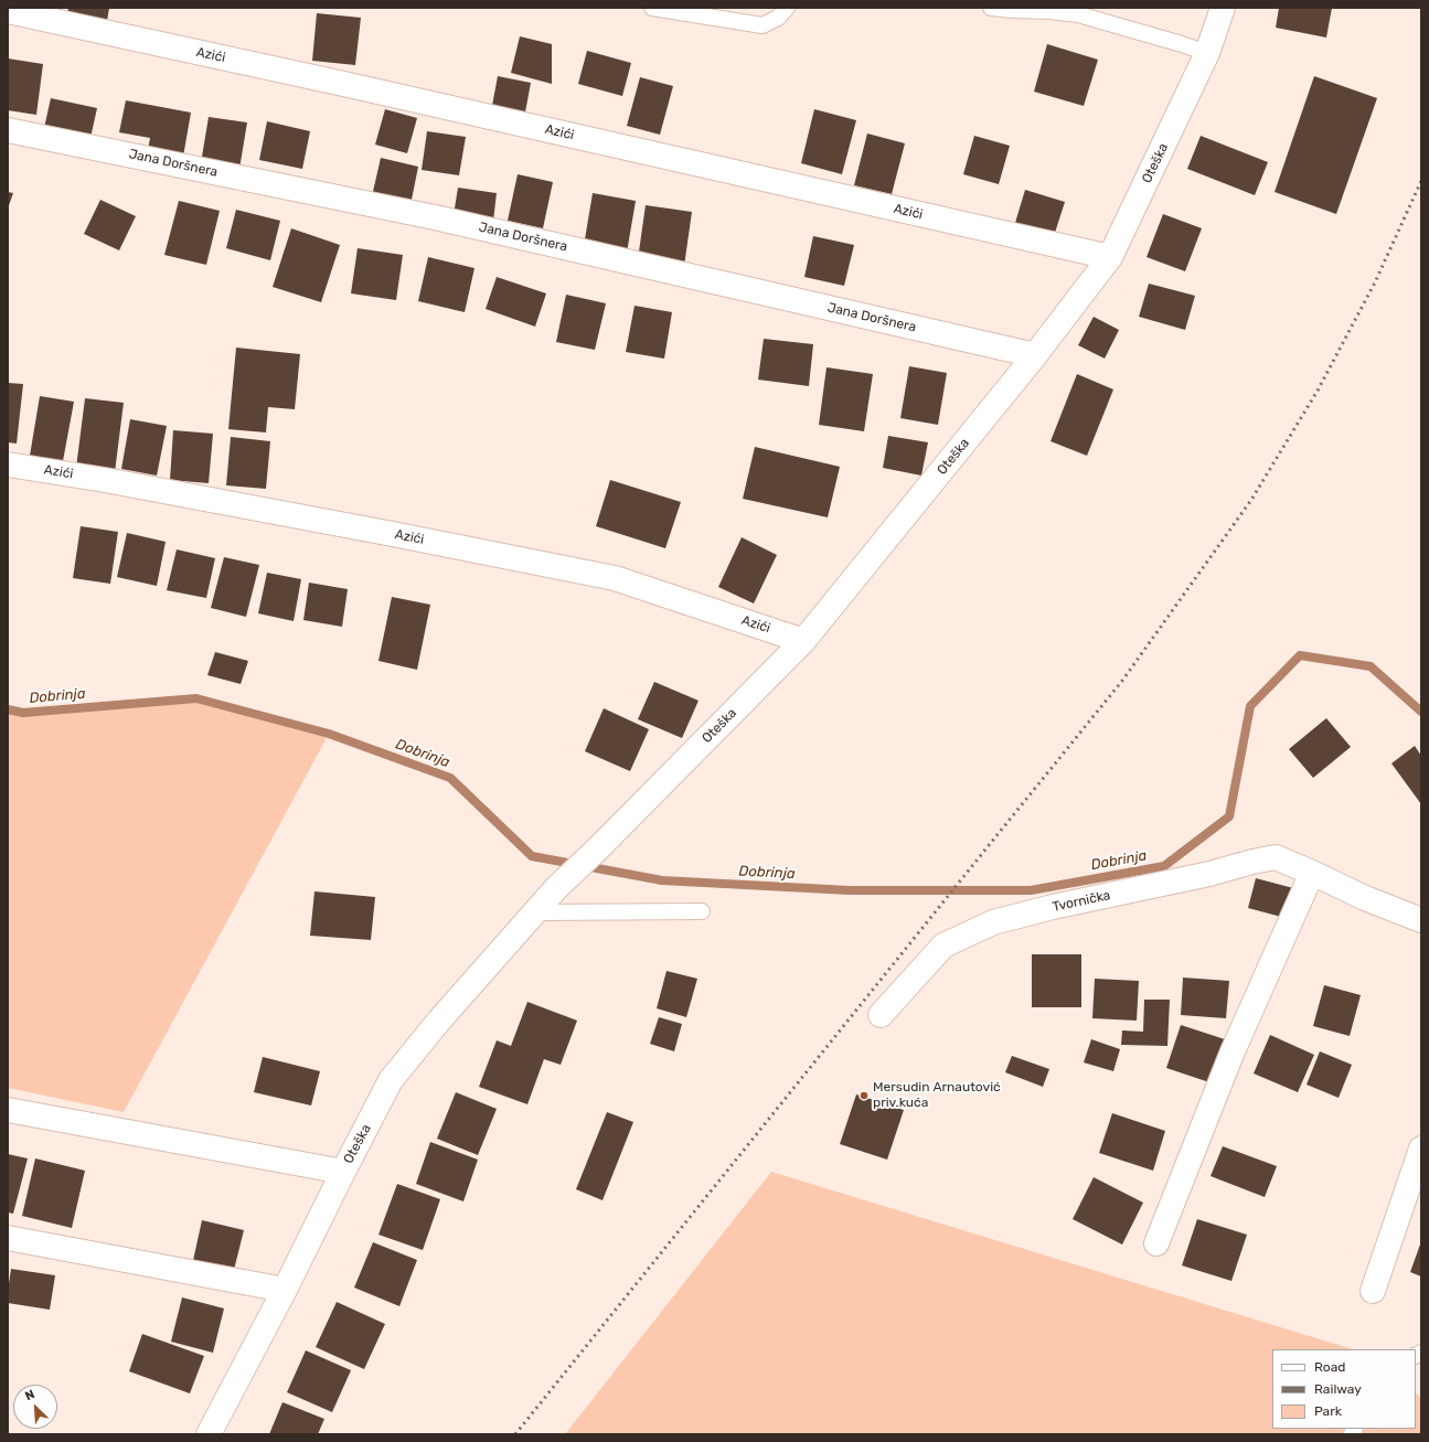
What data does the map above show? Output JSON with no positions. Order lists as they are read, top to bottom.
{
  "streets": {
    "street": [
      "Azići",
      "Jana Doršnera",
      "Oteška",
      "Tvornička"
    ]
  },
  "crossings": [
    ["Azići", "Oteška"],
    ["Jana Doršnera", "Oteška"]
  ],
  "water": ["Dobrinja"],
  "places": ["Mersudin Arnautović priv.kuća"],
  "legend": ["Road", "Railway", "Park"],
  "north": "top left"
}
